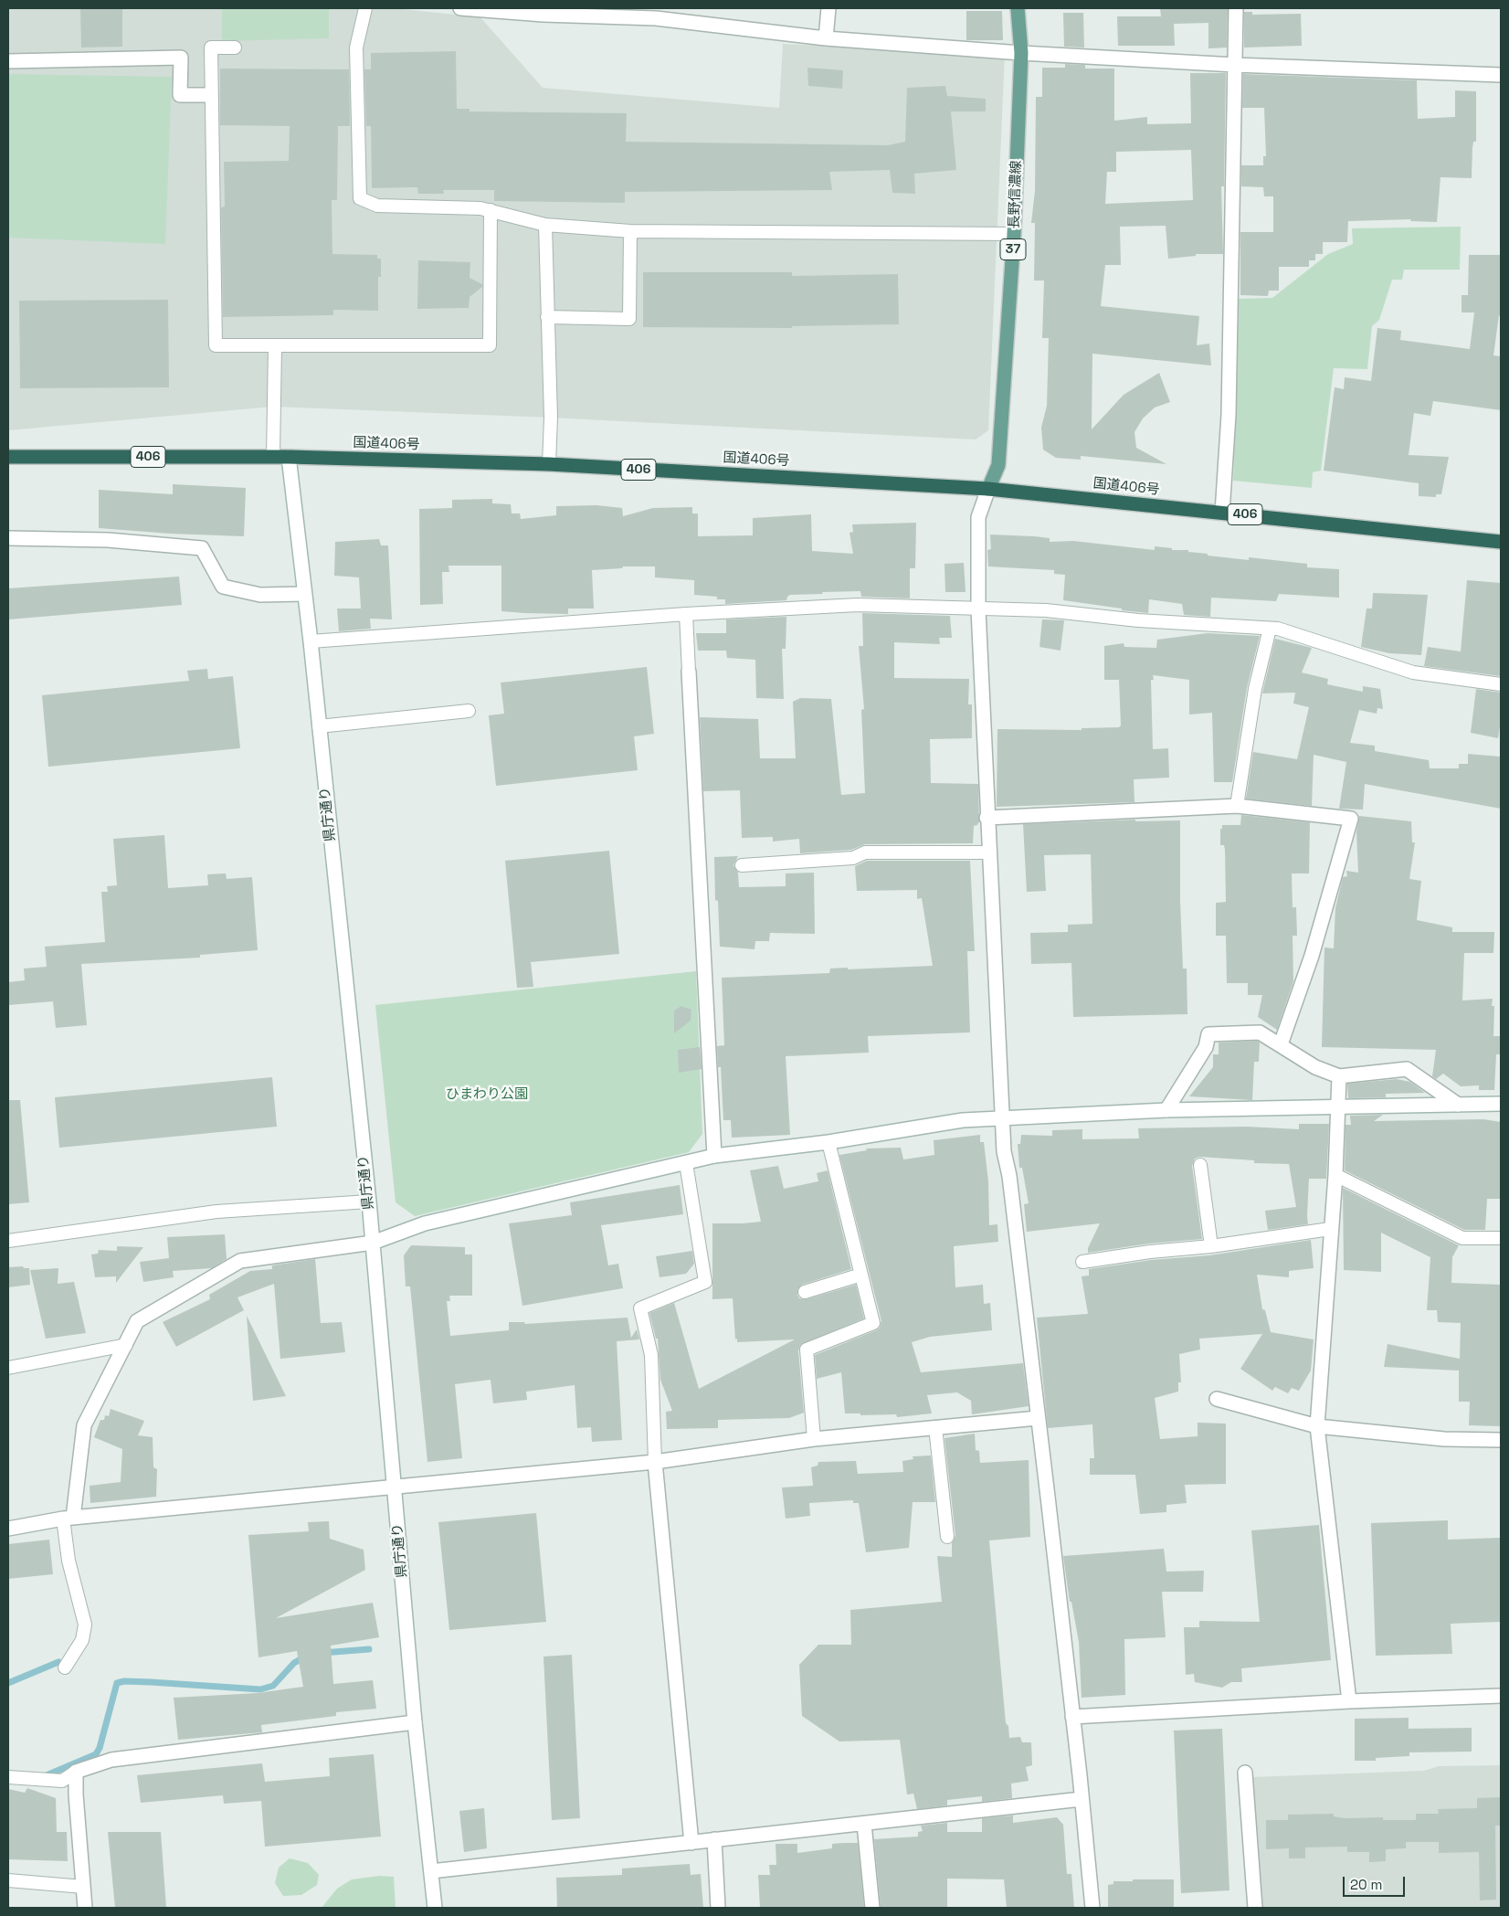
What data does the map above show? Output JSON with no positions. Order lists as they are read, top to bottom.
{
  "streets": {
    "highway": ["国道406号", "406"],
    "main road": ["長野信濃線", "37"],
    "street": ["県庁通り"]
  },
  "crossings": [
    ["長野信濃線", "国道406号"],
    ["国道406号", "県庁通り"]
  ],
  "parks": ["ひまわり公園"],
  "scale_bar": "20 m"
}
